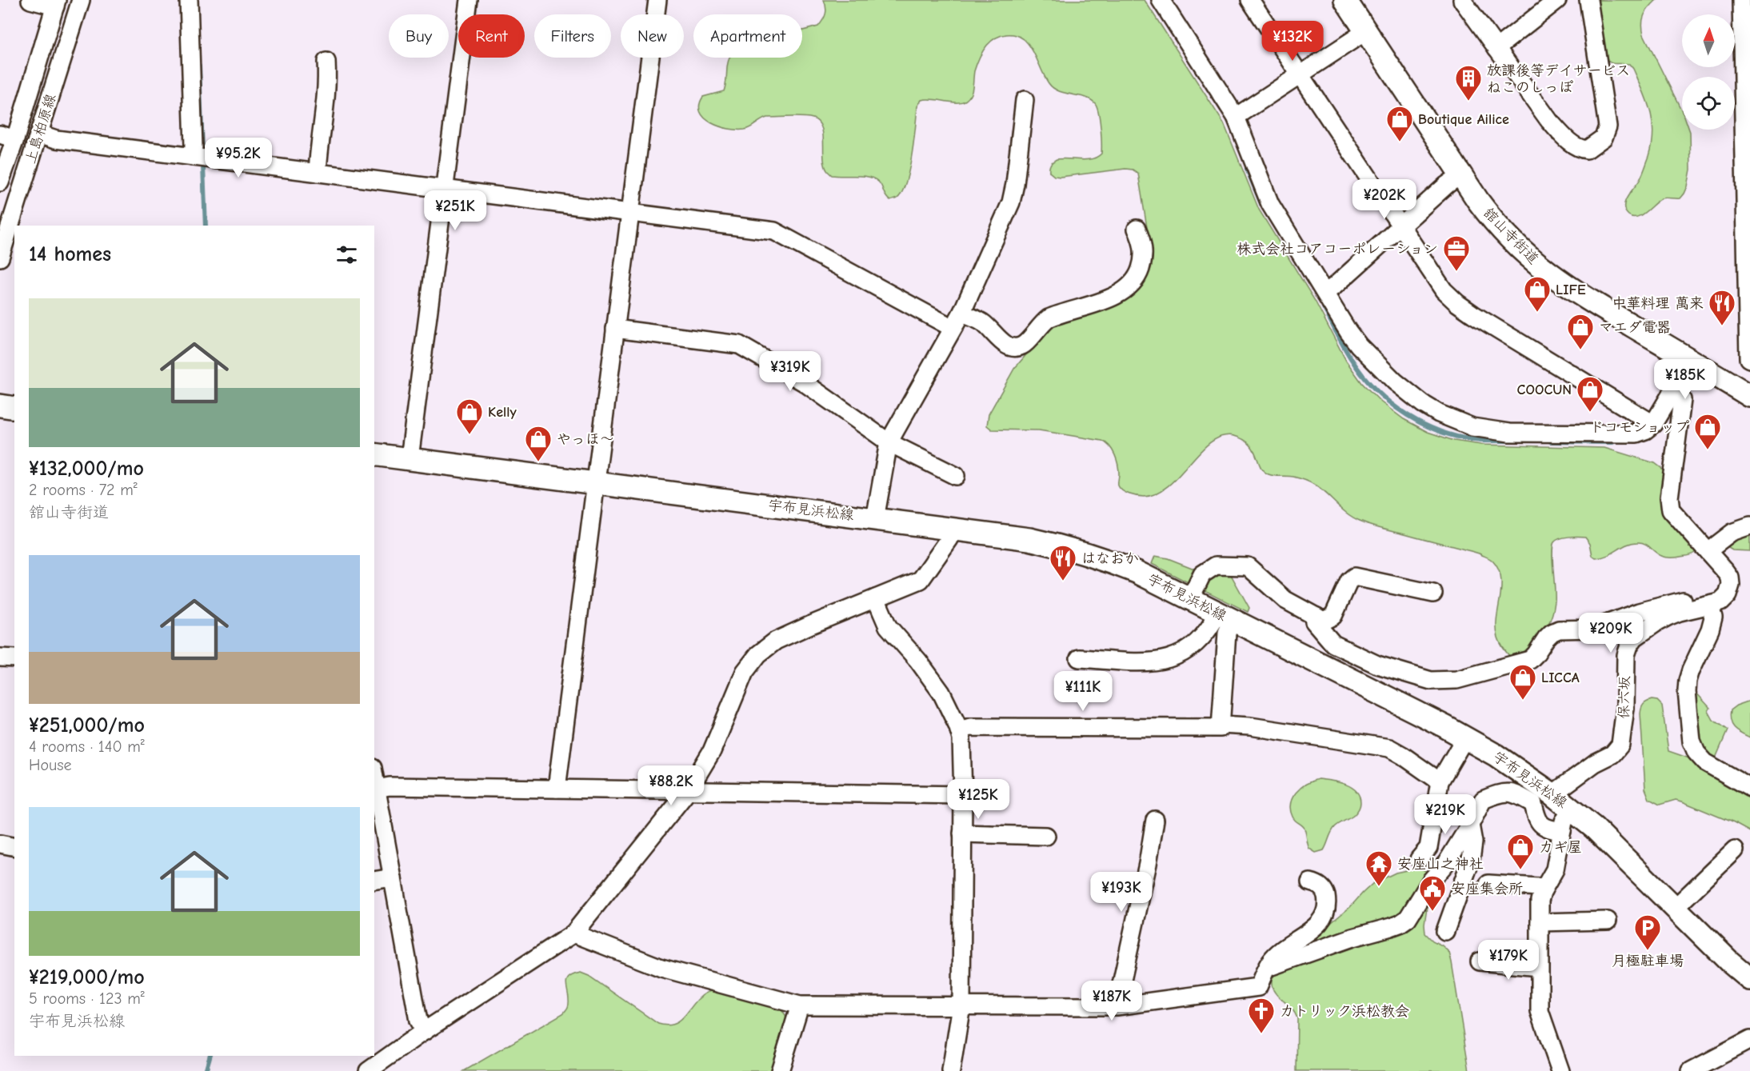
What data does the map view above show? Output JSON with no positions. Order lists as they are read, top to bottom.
{
  "streets": {
    "main road": ["舘山寺街道", "宇布見浜松線"],
    "street": ["上島柏原線", "保六坂"]
  },
  "crossings": [
    ["宇布見浜松線", "保六坂"]
  ],
  "places": {
    "building": ["放課後等デイサービス ねこのしっぽ"],
    "shop": [
      "Boutique Ailice",
      "LIFE",
      "マエダ電器",
      "COOCUN",
      "Kelly",
      "ドコモショップ",
      "やっほ～",
      "LICCA",
      "カギ屋"
    ],
    "office": ["株式会社コアコーポレーション"],
    "restaurant": ["中華料理 萬来", "はなおか"],
    "temple": ["安座山之神社"],
    "public building": ["安座集会所"],
    "parking": ["月極駐車場"],
    "church": ["カトリック浜松教会"]
  },
  "north": "top",
  "page": {
    "chip": [
      "Buy",
      "Rent",
      "Filters",
      "New",
      "Apartment"
    ],
    "price": [
      "¥132K",
      "¥95.2K",
      "¥202K",
      "¥251K",
      "¥319K",
      "¥185K",
      "¥209K",
      "¥111K",
      "¥88.2K",
      "¥125K",
      "¥219K",
      "¥193K",
      "¥179K",
      "¥187K"
    ],
    "heading": "14 homes",
    "list": [
      {
        "name": "¥132,000/mo",
        "note": "2 rooms · 72 m² · 舘山寺街道"
      },
      {
        "name": "¥251,000/mo",
        "note": "4 rooms · 140 m² · House"
      },
      {
        "name": "¥219,000/mo",
        "note": "5 rooms · 123 m² · 宇布見浜松線"
      }
    ]
  }
}
